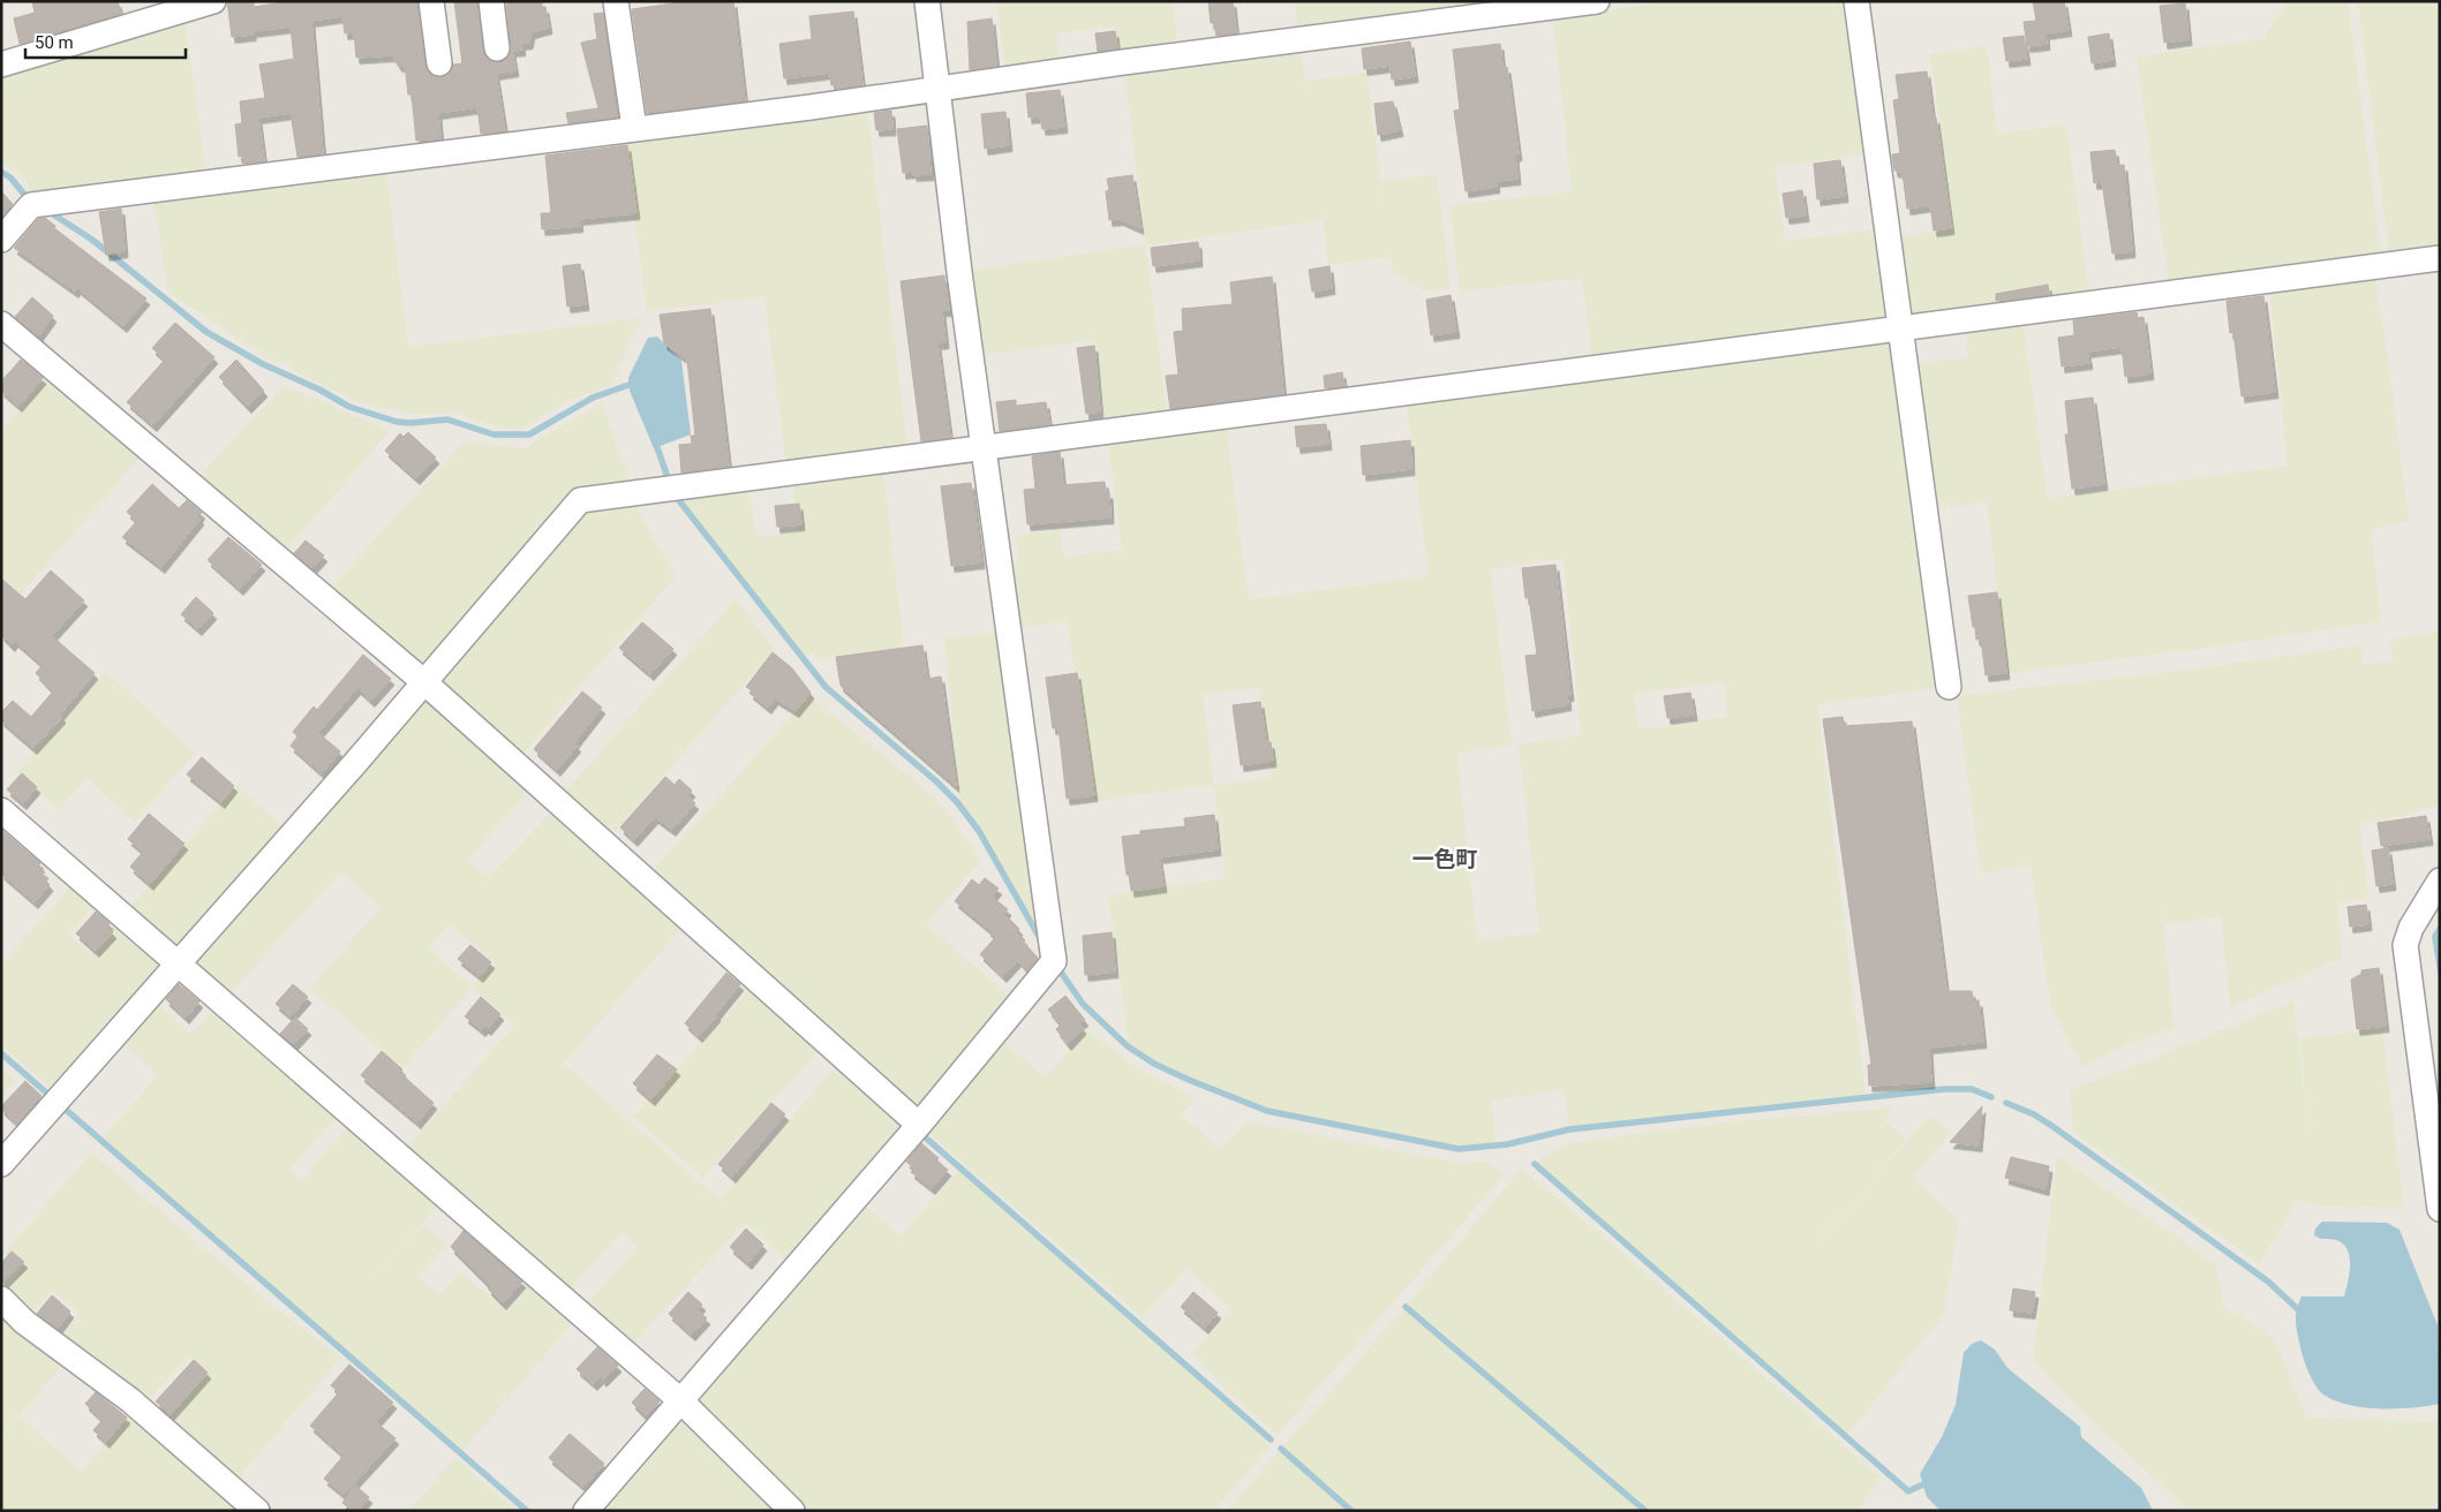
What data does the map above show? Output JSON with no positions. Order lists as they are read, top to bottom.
{
  "districts": ["一色町"],
  "scale_bar": "50 m"
}
